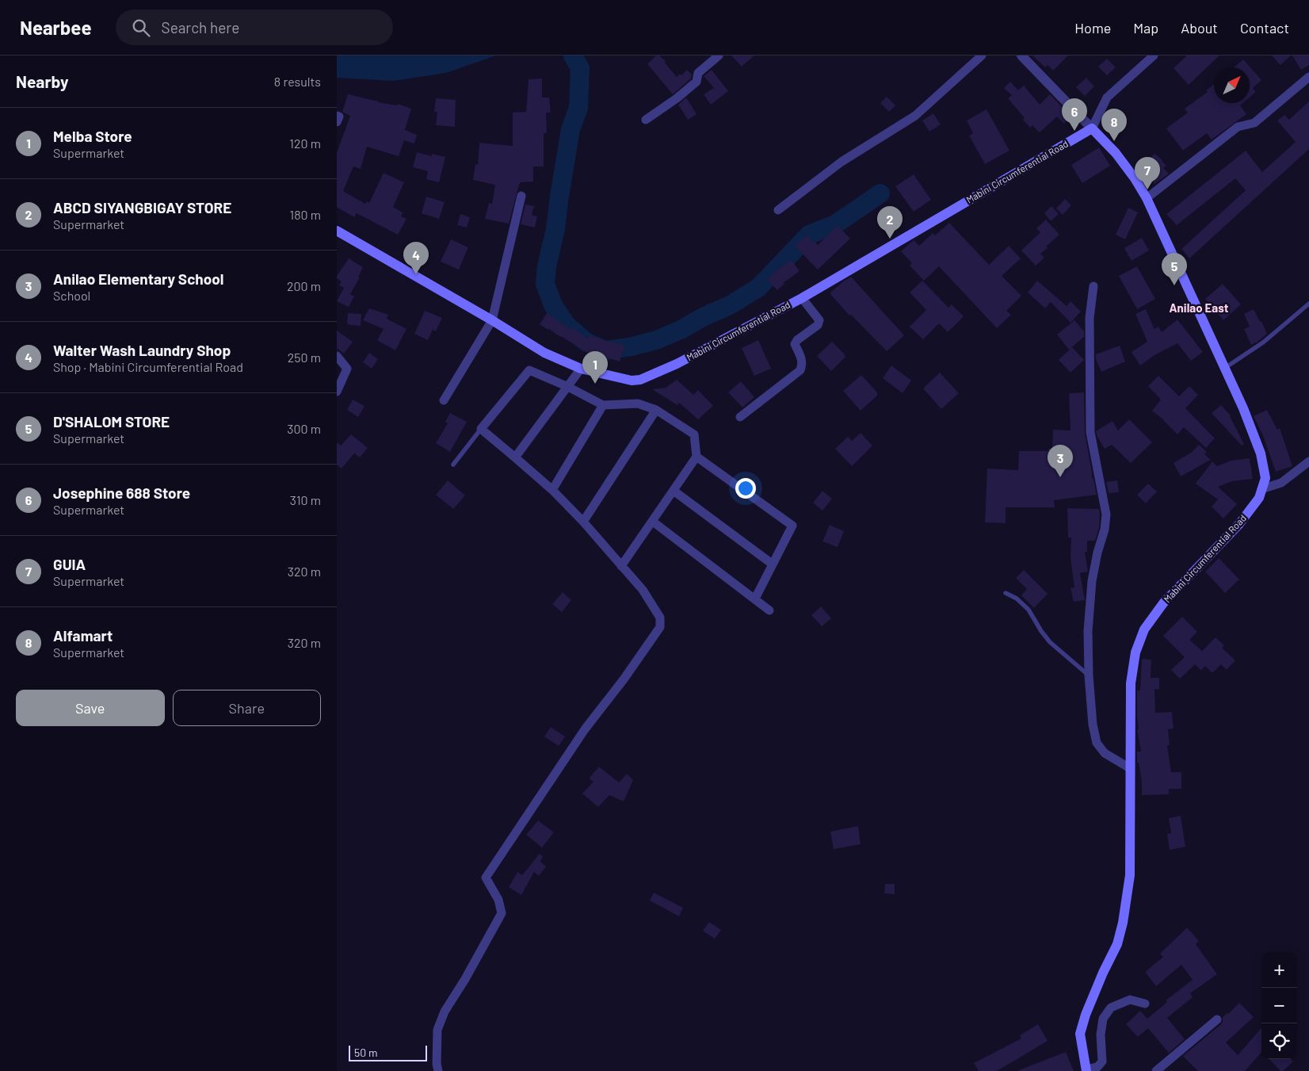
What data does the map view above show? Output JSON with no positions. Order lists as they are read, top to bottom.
{
  "streets": {
    "main road": ["Mabini Circumferential Road"]
  },
  "districts": ["Anilao East"],
  "scale_bar": "50 m",
  "north": "top right",
  "page": {
    "header": "Nearbee",
    "search": "Search here",
    "nav": [
      "Home",
      "Map",
      "About",
      "Contact"
    ],
    "heading": ["Nearby", "8 results"],
    "pins": [
      "6",
      "8",
      "7",
      "2",
      "4",
      "5",
      "1",
      "3"
    ],
    "list": [
      {
        "mark": "1",
        "name": "Melba Store",
        "note": "Supermarket",
        "value": "120 m"
      },
      {
        "mark": "2",
        "name": "ABCD SIYANGBIGAY STORE",
        "note": "Supermarket",
        "value": "180 m"
      },
      {
        "mark": "3",
        "name": "Anilao Elementary School",
        "note": "School",
        "value": "200 m"
      },
      {
        "mark": "4",
        "name": "Walter Wash Laundry Shop",
        "note": "Shop · Mabini Circumferential Road",
        "value": "250 m"
      },
      {
        "mark": "5",
        "name": "D'SHALOM STORE",
        "note": "Supermarket",
        "value": "300 m"
      },
      {
        "mark": "6",
        "name": "Josephine 688 Store",
        "note": "Supermarket",
        "value": "310 m"
      },
      {
        "mark": "7",
        "name": "GUIA",
        "note": "Supermarket",
        "value": "320 m"
      },
      {
        "mark": "8",
        "name": "Alfamart",
        "note": "Supermarket",
        "value": "320 m"
      }
    ],
    "buttons": ["Save", "Share"],
    "map_buttons": ["+", "−"],
    "scale": "50 m"
  }
}
